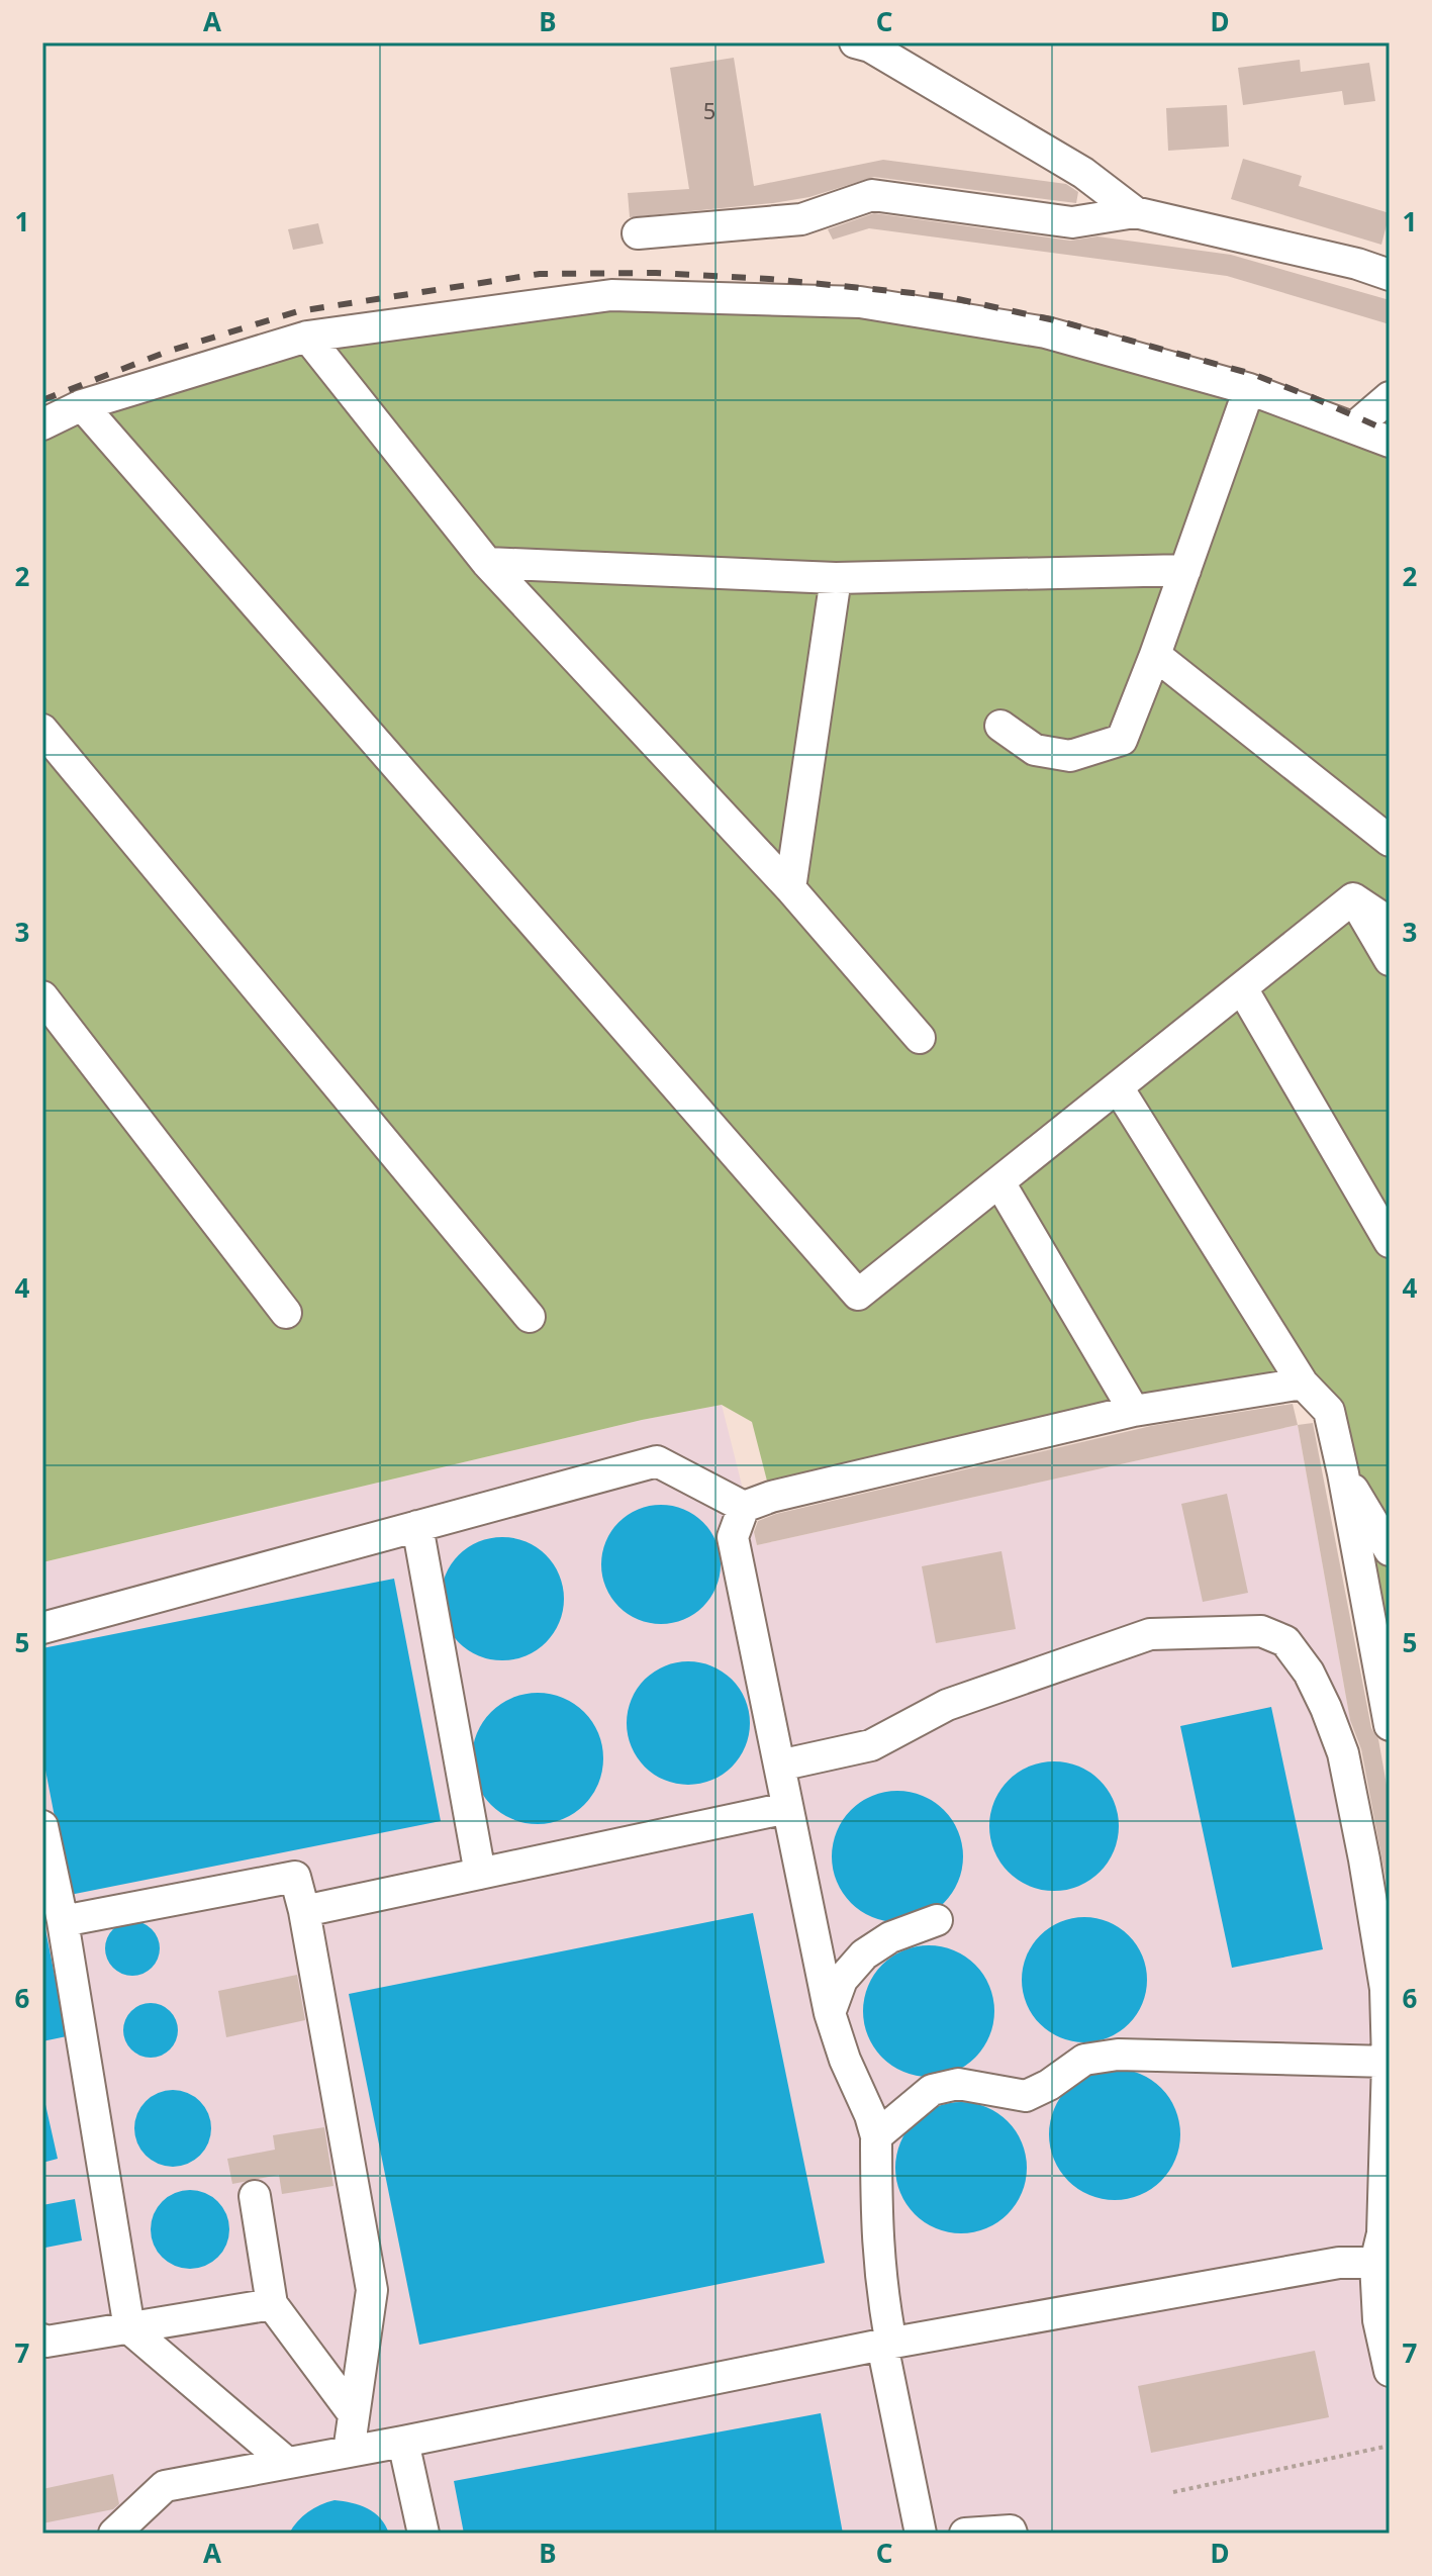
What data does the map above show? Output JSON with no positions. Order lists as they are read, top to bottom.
{
  "house_numbers": ["5"],
  "grid": {
    "columns": [
      "A",
      "B",
      "C",
      "D"
    ],
    "rows": [
      "1",
      "2",
      "3",
      "4",
      "5",
      "6",
      "7"
    ]
  }
}
